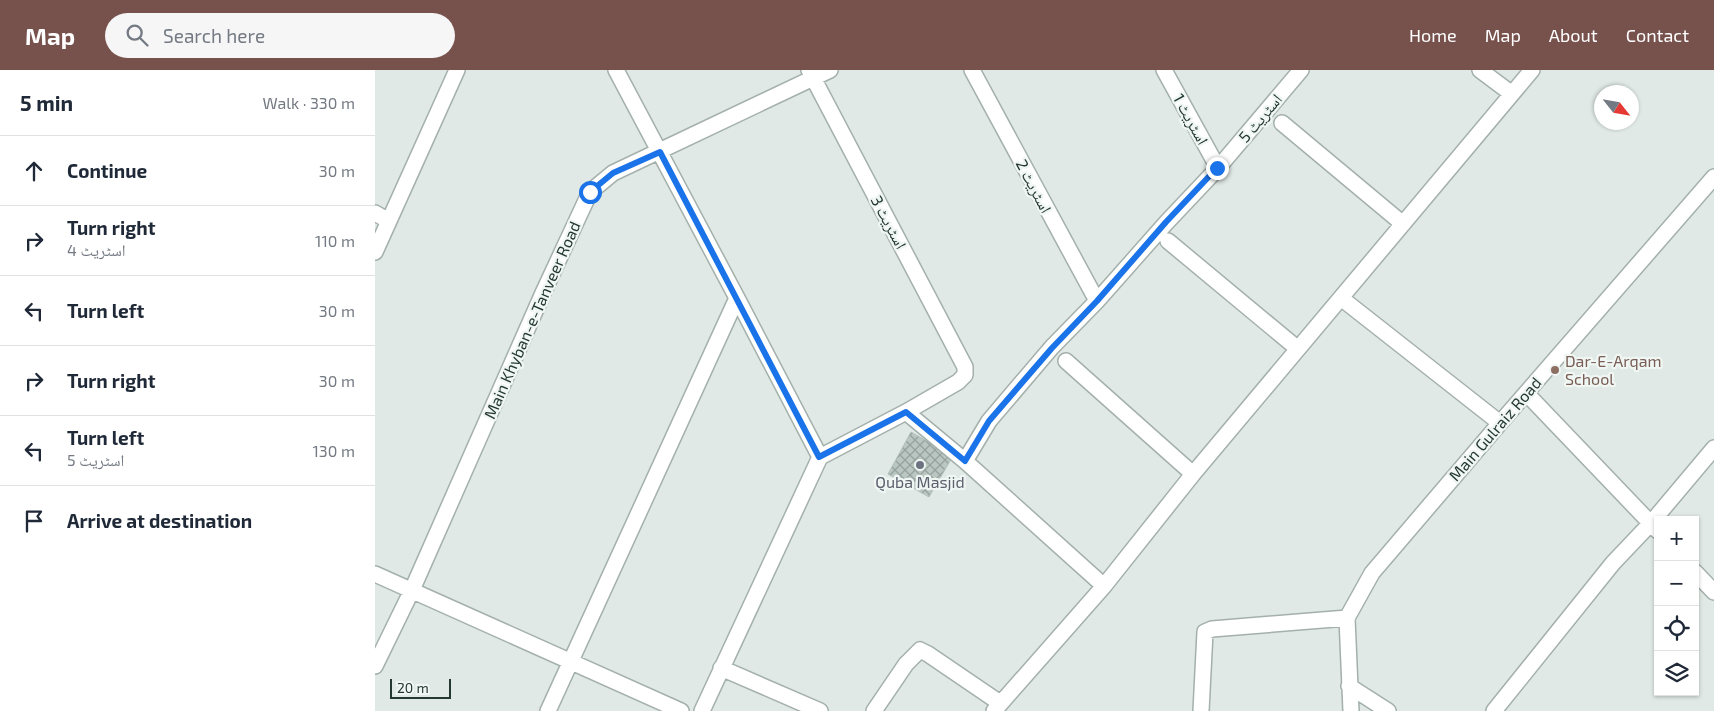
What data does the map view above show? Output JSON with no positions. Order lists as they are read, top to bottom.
{
  "streets": {
    "street": [
      "اسٹریٹ 5",
      "اسٹریٹ 1",
      "اسٹریٹ 2",
      "اسٹریٹ 3",
      "Main Khyban-e-Tanveer Road",
      "Main Gulraiz Road"
    ]
  },
  "crossings": [
    ["اسٹریٹ 5", "اسٹریٹ 1"],
    ["اسٹریٹ 5", "اسٹریٹ 2"],
    ["اسٹریٹ 3", "Main Khyban-e-Tanveer Road"]
  ],
  "places": ["Dar-E-Arqam School", "Quba Masjid"],
  "scale_bar": "20 m",
  "north": "bottom right",
  "page": {
    "header": "Map",
    "search": "Search here",
    "nav": [
      "Home",
      "Map",
      "About",
      "Contact"
    ],
    "heading": ["5 min", "Walk · 330 m"],
    "list": [
      ["Continue", "30 m"],
      ["Turn right", "اسٹریٹ 4", "110 m"],
      ["Turn left", "30 m"],
      ["Turn right", "30 m"],
      ["Turn left", "اسٹریٹ 5", "130 m"],
      "Arrive at destination"
    ],
    "map_buttons": ["+", "−"],
    "scale": "20 m"
  }
}
